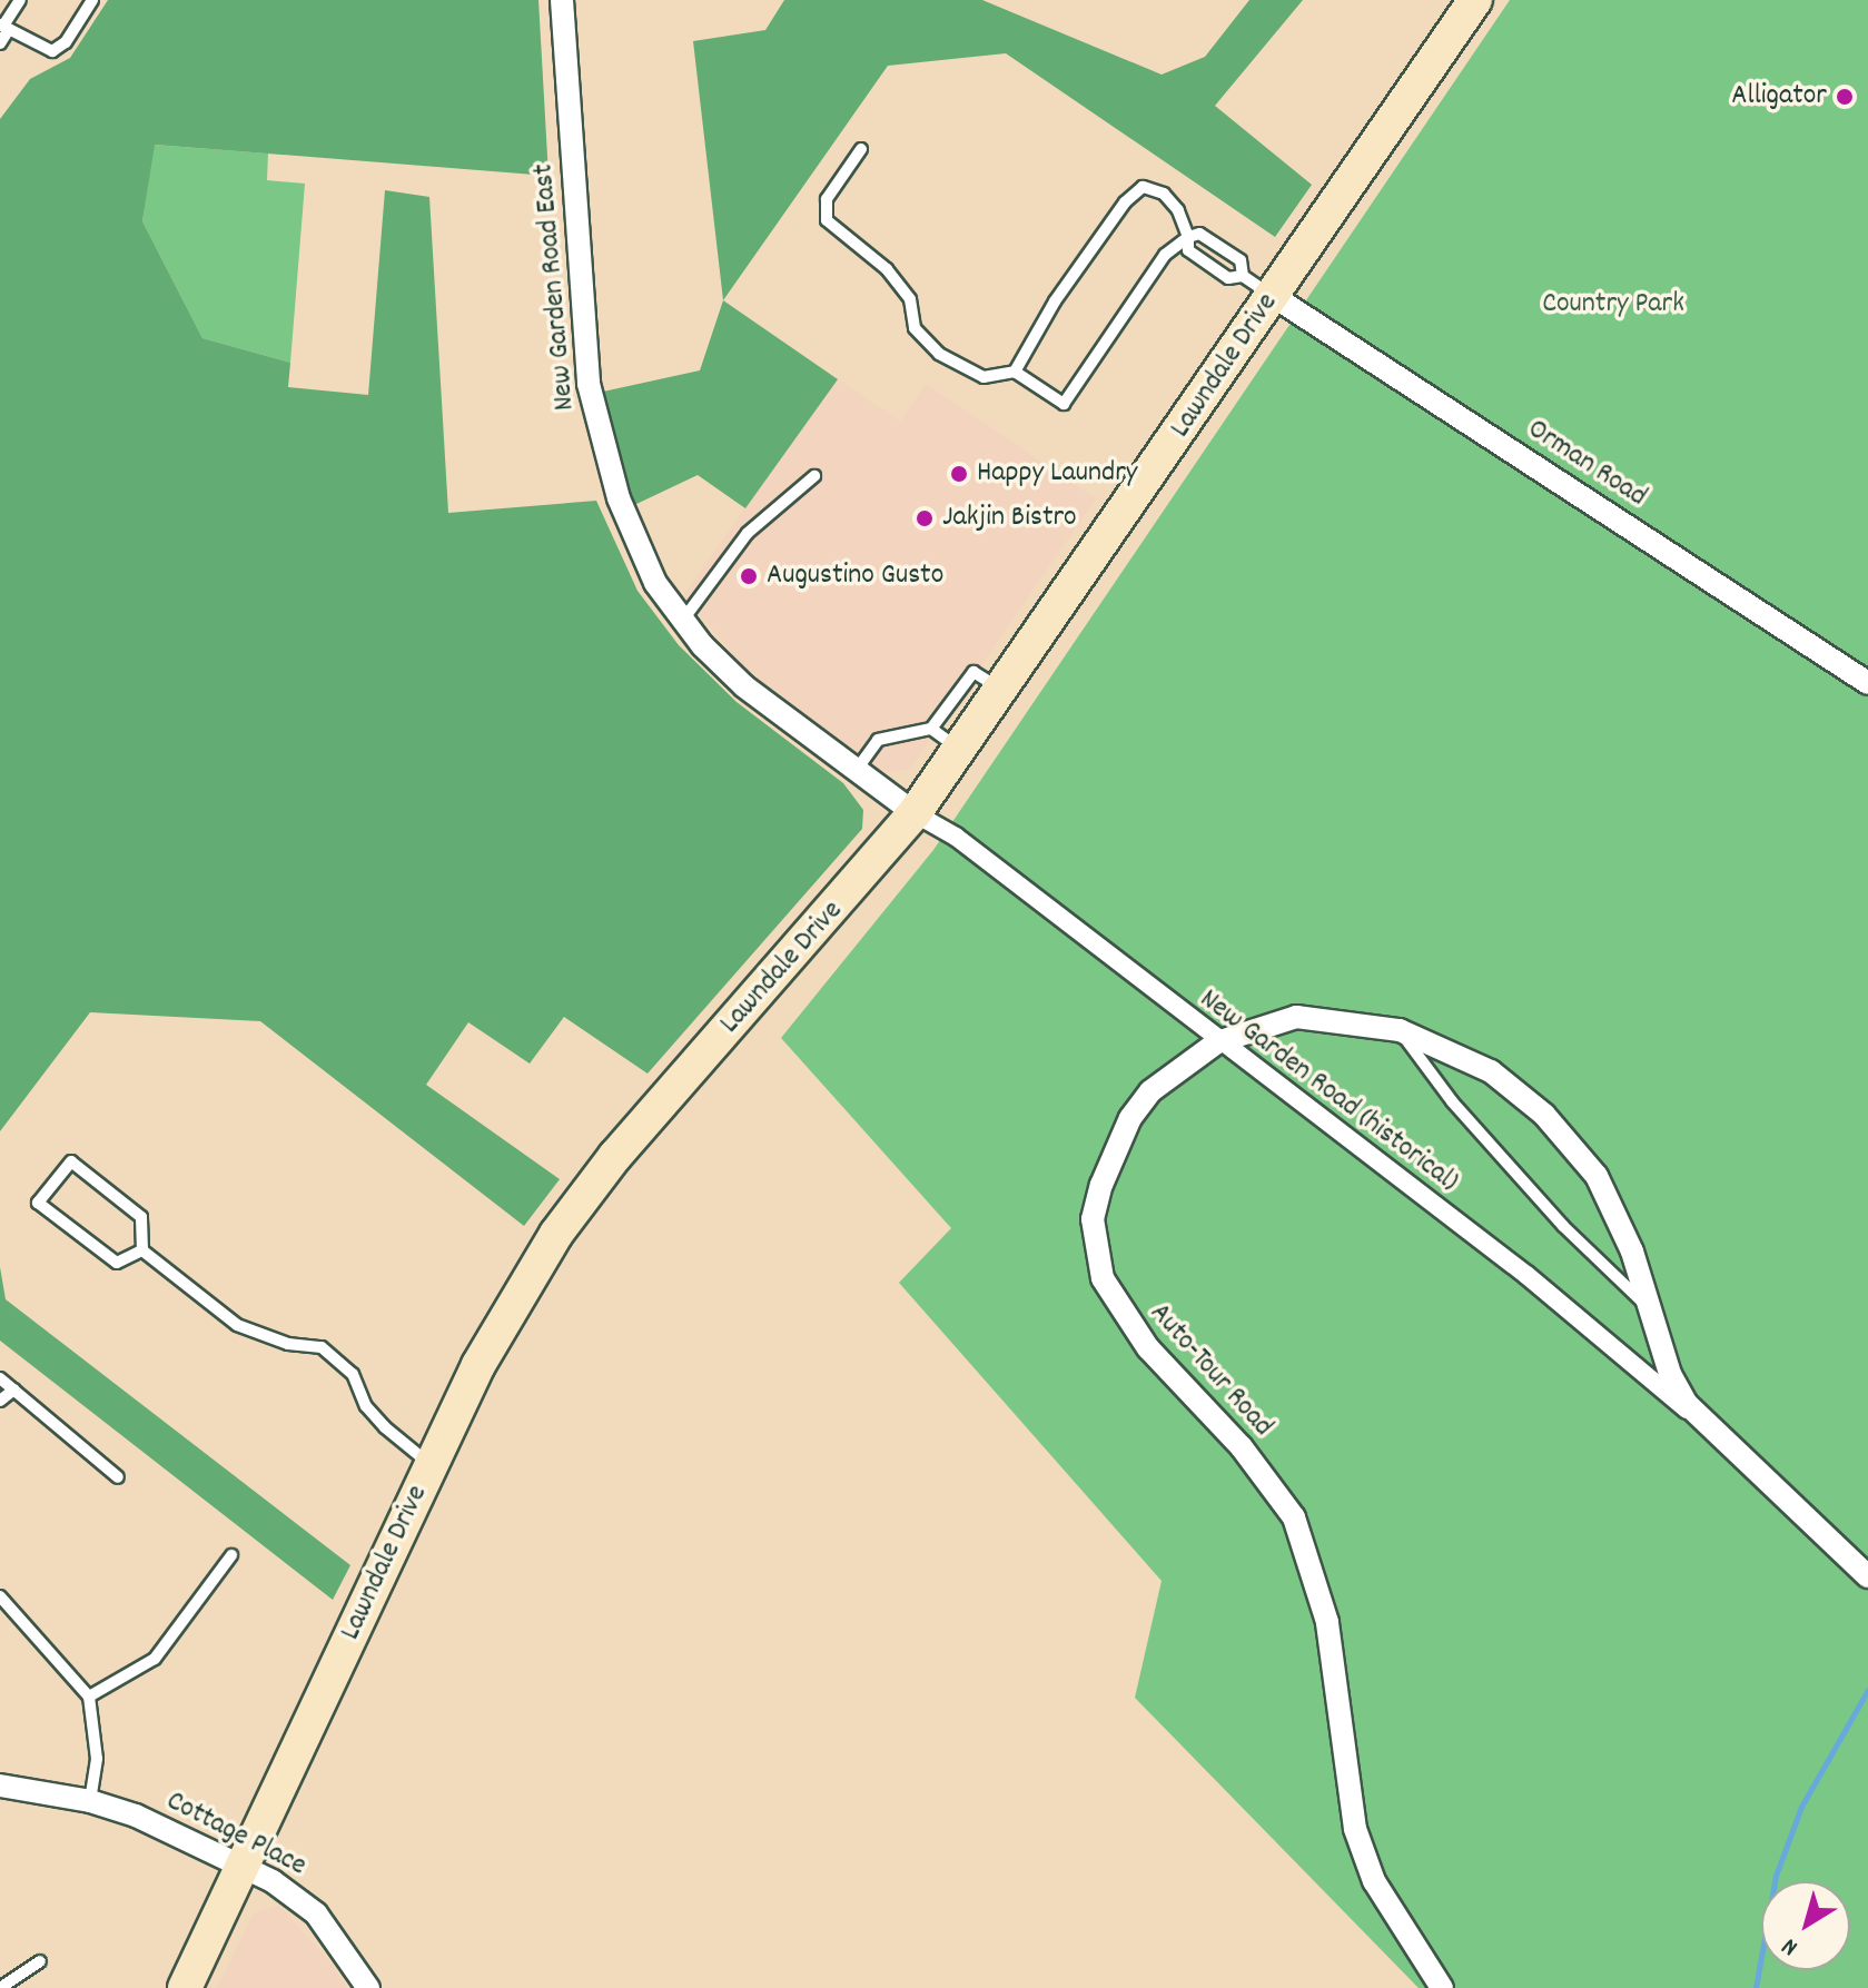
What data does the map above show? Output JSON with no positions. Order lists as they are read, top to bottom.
{
  "streets": {
    "main road": ["Lawndale Drive"],
    "street": [
      "New Garden Road East",
      "Orman Road",
      "New Garden Road (historical)",
      "Auto-Tour Road",
      "Cottage Place"
    ]
  },
  "crossings": [
    ["New Garden Road East", "Lawndale Drive"],
    ["New Garden Road East", "New Garden Road (historical)"],
    ["Lawndale Drive", "Orman Road"],
    ["Lawndale Drive", "New Garden Road (historical)"],
    ["Lawndale Drive", "Cottage Place"],
    ["New Garden Road (historical)", "Auto-Tour Road"]
  ],
  "parks": ["Country Park"],
  "places": [
    "Alligator",
    "Happy Laundry",
    "Jakjin Bistro",
    "Augustino Gusto"
  ],
  "north": "bottom left"
}
